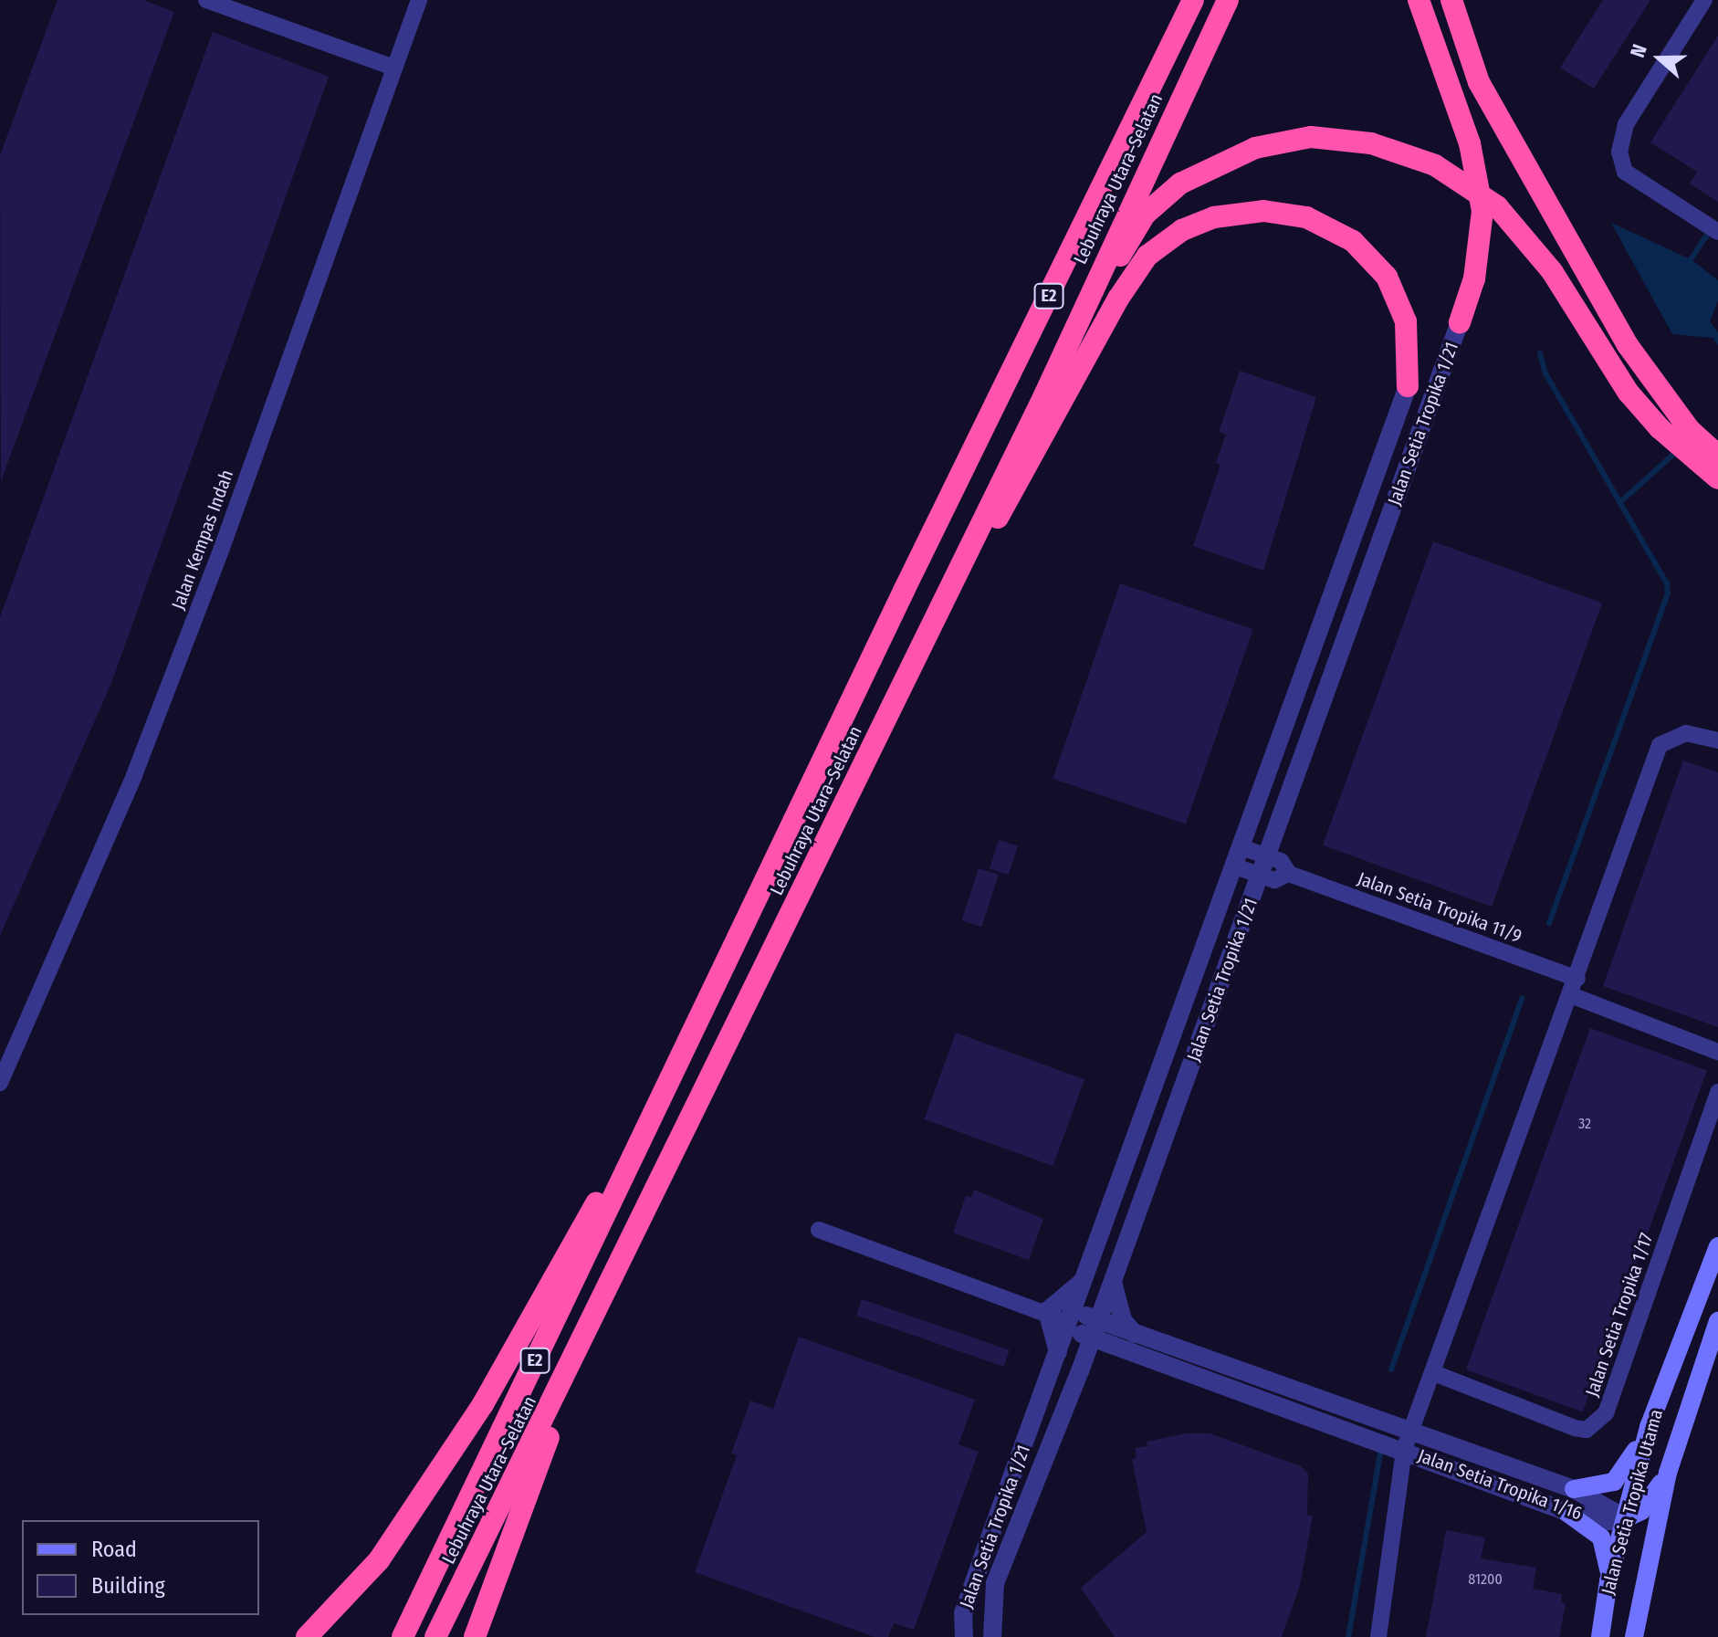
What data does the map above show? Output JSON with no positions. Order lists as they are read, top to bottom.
{
  "streets": {
    "highway": ["Lebuhraya Utara–Selatan", "E2"],
    "main road": ["Jalan Setia Tropika Utama"],
    "street": [
      "Jalan Setia Tropika 1/21",
      "Jalan Kempas Indah",
      "Jalan Setia Tropika 11/9",
      "Jalan Setia Tropika 1/17",
      "Jalan Setia Tropika 1/16"
    ]
  },
  "crossings": [
    ["Jalan Setia Tropika 1/21", "Jalan Setia Tropika 1/16"],
    ["Jalan Setia Tropika 1/16", "Jalan Setia Tropika Utama"]
  ],
  "house_numbers": ["32", "81200"],
  "legend": ["Road", "Building"],
  "north": "left"
}
